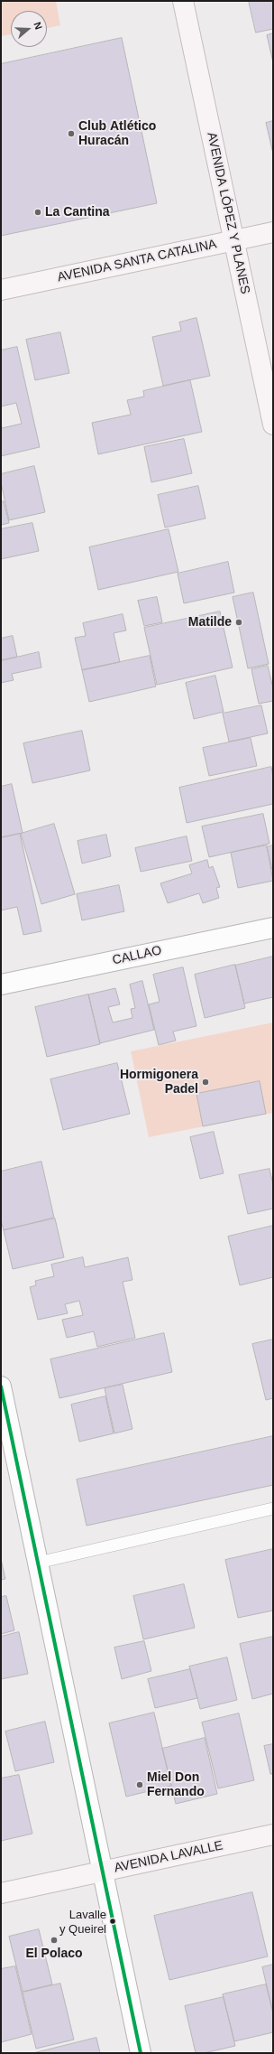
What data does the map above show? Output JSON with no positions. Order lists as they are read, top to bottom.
{
  "streets": {
    "main road": ["AVENIDA LÓPEZ Y PLANES", "AVENIDA SANTA CATALINA", "AVENIDA LAVALLE"],
    "street": ["CALLAO"]
  },
  "crossings": [
    ["AVENIDA LÓPEZ Y PLANES", "AVENIDA SANTA CATALINA"]
  ],
  "places": [
    "Club Atlético Huracán",
    "La Cantina",
    "Matilde",
    "Hormigonera Padel",
    "Miel Don Fernando",
    "Lavalle y Queirel",
    "El Polaco"
  ],
  "north": "right"
}
